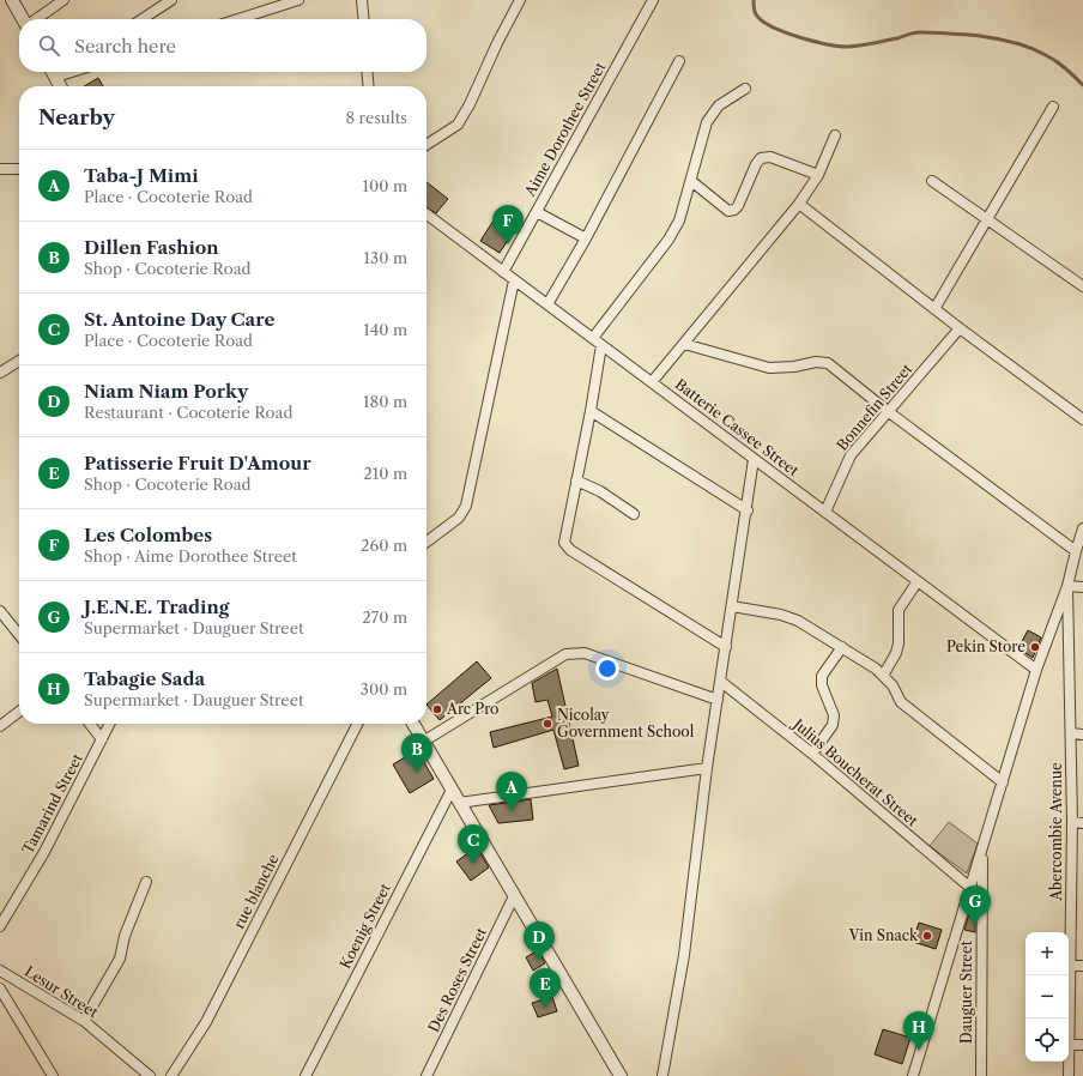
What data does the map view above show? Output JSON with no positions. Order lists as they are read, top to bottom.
{
  "streets": {
    "street": [
      "Aime Dorothee Street",
      "Bonnefin Street",
      "Batterie Cassee Street",
      "Julius Boucherat Street",
      "Tamarind Street",
      "Abercombie Avenue",
      "rue blanche",
      "Koenig Street",
      "Des Roses Street",
      "Lesur Street",
      "Dauguer Street"
    ]
  },
  "crossings": [
    ["Aime Dorothee Street", "Batterie Cassee Street"],
    ["Bonnefin Street", "Batterie Cassee Street"]
  ],
  "places": [
    "Pekin Store",
    "Arc Pro",
    "Nicolay Government School",
    "Vin Snack"
  ],
  "page": {
    "search": "Search here",
    "heading": ["Nearby", "8 results"],
    "list": [
      {
        "mark": "A",
        "name": "Taba-J Mimi",
        "note": "Place · Cocoterie Road",
        "value": "100 m"
      },
      {
        "mark": "B",
        "name": "Dillen Fashion",
        "note": "Shop · Cocoterie Road",
        "value": "130 m"
      },
      {
        "mark": "C",
        "name": "St. Antoine Day Care",
        "note": "Place · Cocoterie Road",
        "value": "140 m"
      },
      {
        "mark": "D",
        "name": "Niam Niam Porky",
        "note": "Restaurant · Cocoterie Road",
        "value": "180 m"
      },
      {
        "mark": "E",
        "name": "Patisserie Fruit D'Amour",
        "note": "Shop · Cocoterie Road",
        "value": "210 m"
      },
      {
        "mark": "F",
        "name": "Les Colombes",
        "note": "Shop · Aime Dorothee Street",
        "value": "260 m"
      },
      {
        "mark": "G",
        "name": "J.E.N.E. Trading",
        "note": "Supermarket · Dauguer Street",
        "value": "270 m"
      },
      {
        "mark": "H",
        "name": "Tabagie Sada",
        "note": "Supermarket · Dauguer Street",
        "value": "300 m"
      }
    ],
    "pins": [
      "F",
      "B",
      "A",
      "C",
      "G",
      "D",
      "E",
      "H"
    ],
    "map_buttons": ["+", "−"]
  }
}
